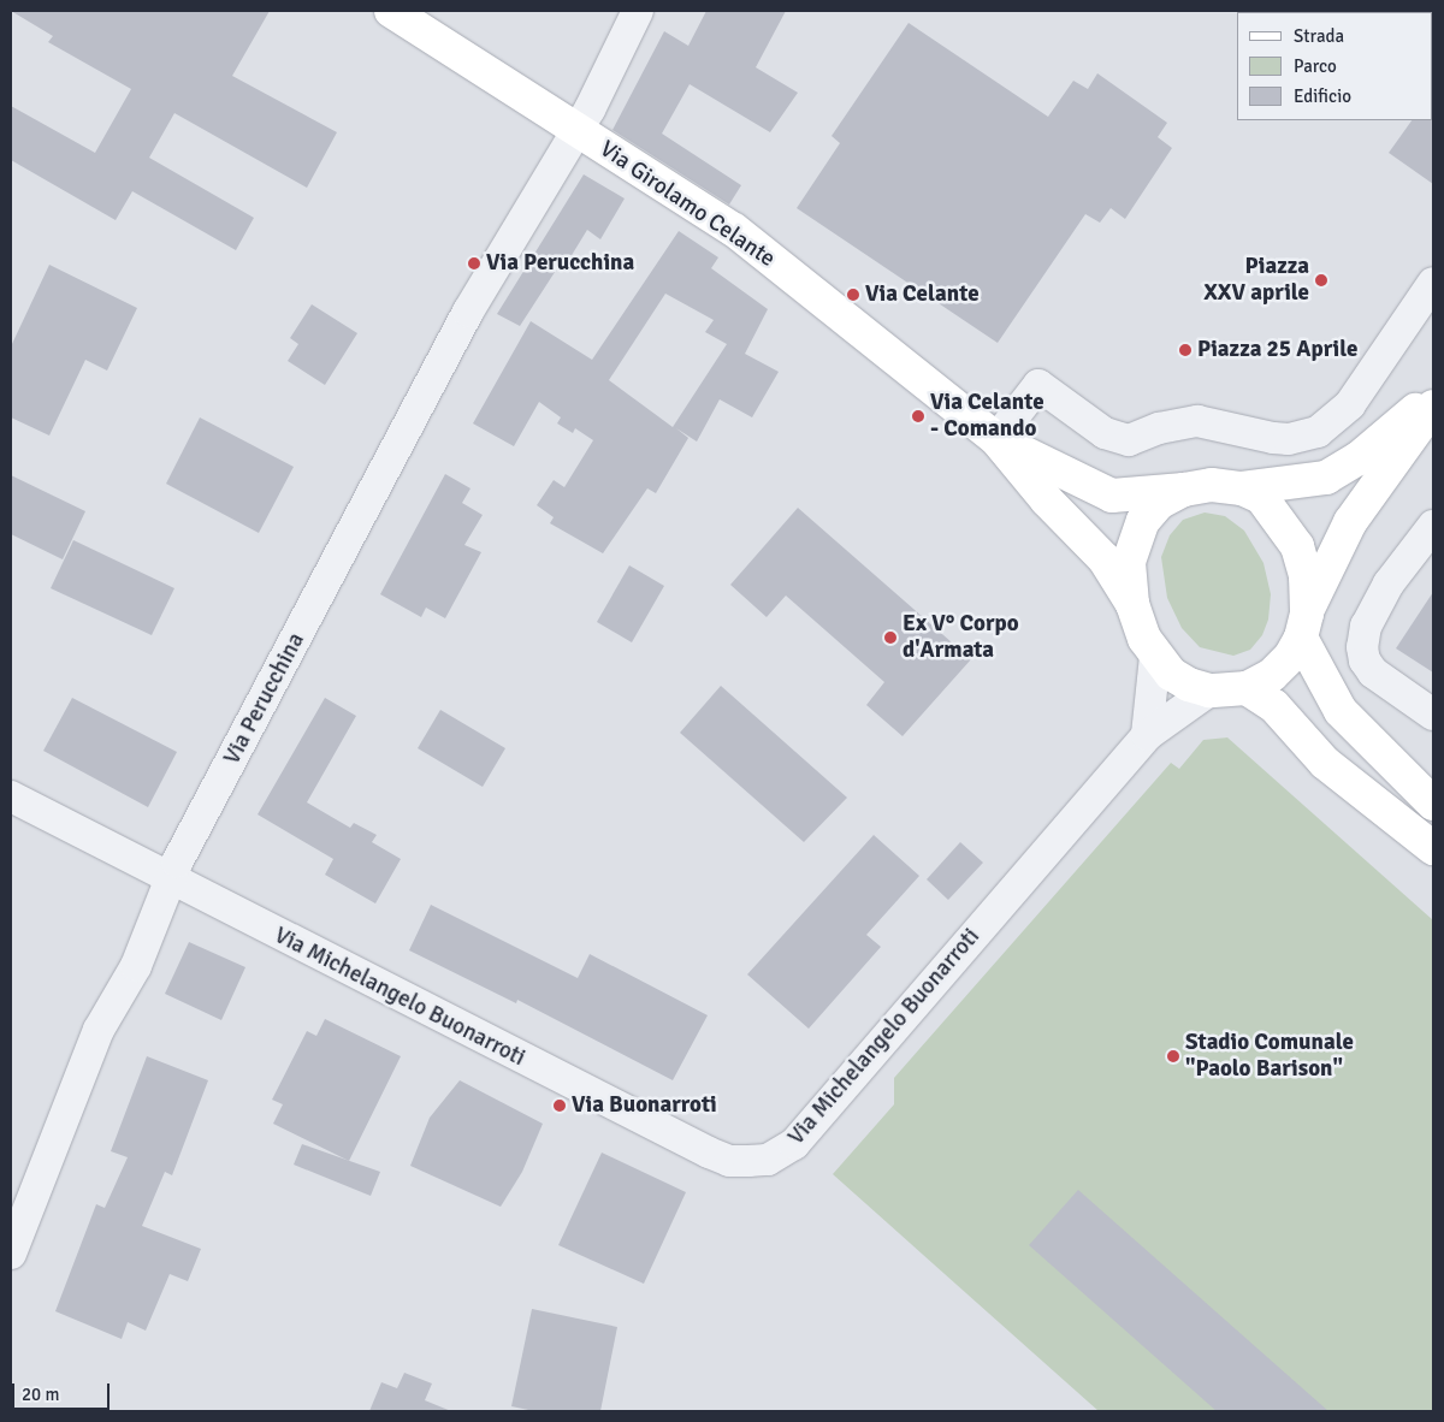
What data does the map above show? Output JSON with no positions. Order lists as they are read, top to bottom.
{
  "streets": {
    "main road": ["Via Girolamo Celante"],
    "street": ["Via Perucchina", "Via Michelangelo Buonarroti"]
  },
  "crossings": [
    ["Via Girolamo Celante", "Via Perucchina"],
    ["Via Girolamo Celante", "Via Michelangelo Buonarroti"],
    ["Via Perucchina", "Via Michelangelo Buonarroti"]
  ],
  "places": [
    "Via Perucchina",
    "Piazza XXV aprile",
    "Via Celante",
    "Piazza 25 Aprile",
    "Via Celante - Comando",
    "Ex V° Corpo d'Armata",
    "Stadio Comunale \"Paolo Barison\"",
    "Via Buonarroti"
  ],
  "legend": ["Strada", "Parco", "Edificio"],
  "scale_bar": "20 m"
}
